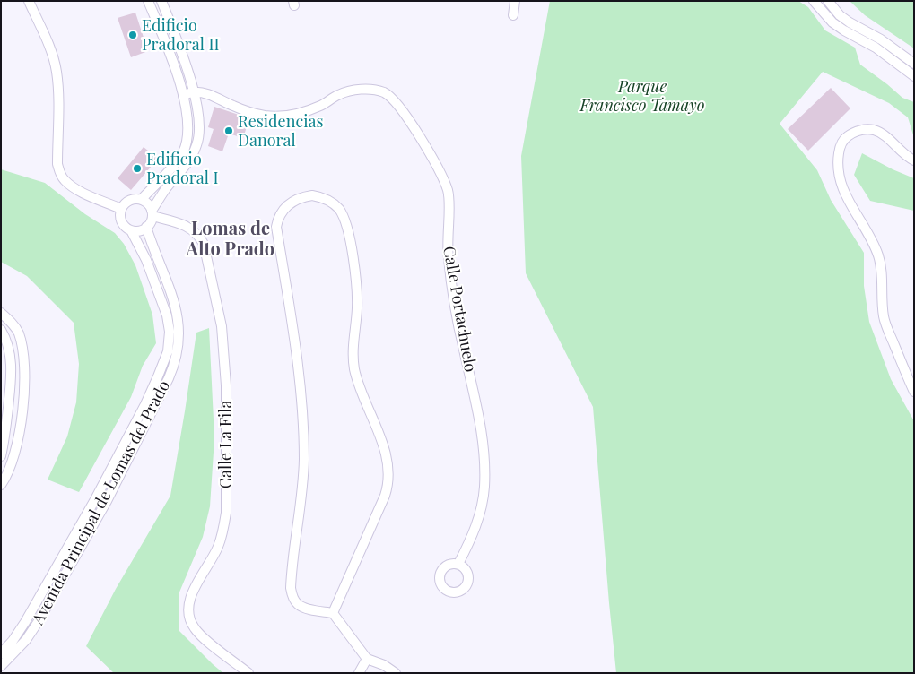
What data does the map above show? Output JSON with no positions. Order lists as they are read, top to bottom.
{
  "streets": {
    "street": ["Calle Portachuelo", "Calle La Fila", "Avenida Principal de Lomas del Prado"]
  },
  "crossings": [
    ["Calle La Fila", "Avenida Principal de Lomas del Prado"]
  ],
  "districts": ["Lomas de Alto Prado"],
  "parks": ["Parque Francisco Tamayo"],
  "places": ["Edificio Pradoral II", "Residencias Danoral", "Edificio Pradoral I"]
}
